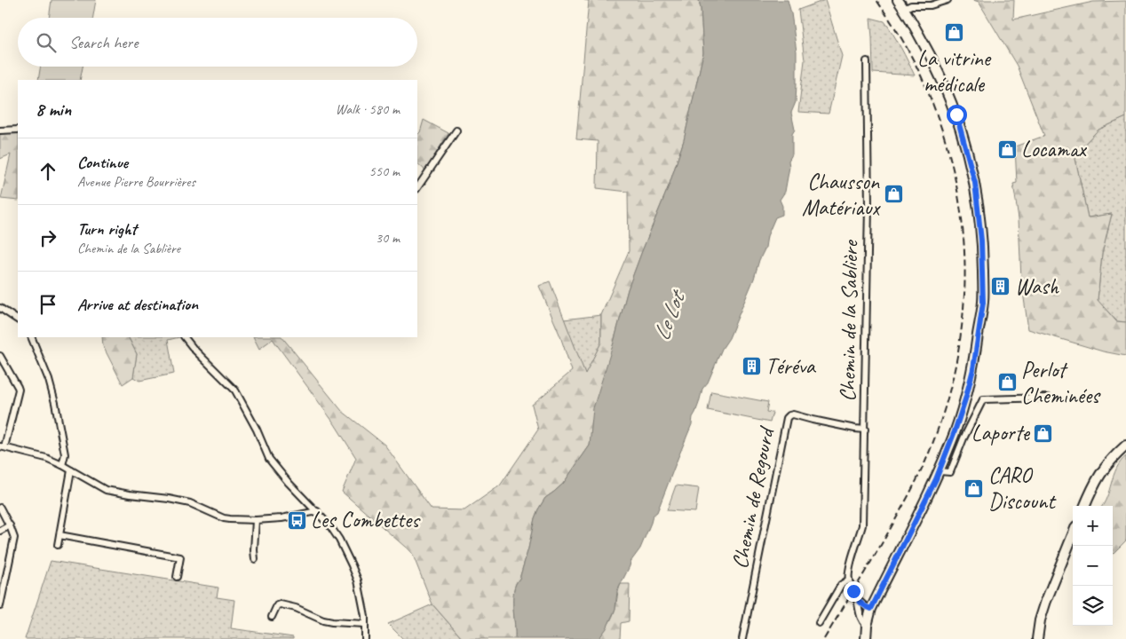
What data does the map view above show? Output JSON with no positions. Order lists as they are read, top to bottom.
{
  "streets": {
    "street": ["Chemin de la Sablière", "Chemin de Regourd"]
  },
  "crossings": [
    ["Chemin de la Sablière", "Chemin de Regourd"]
  ],
  "water": ["Le Lot"],
  "places": {
    "shop": [
      "La vitrine médicale",
      "Locamax",
      "Chausson Matériaux",
      "Perlot Cheminées",
      "Laporte",
      "CARO Discount"
    ],
    "building": ["Wash", "Téréva"],
    "bus stop": ["Les Combettes"]
  },
  "page": {
    "search": "Search here",
    "heading": ["8 min", "Walk · 580 m"],
    "list": [
      ["Continue", "Avenue Pierre Bourrières", "550 m"],
      ["Turn right", "Chemin de la Sablière", "30 m"],
      "Arrive at destination"
    ],
    "map_buttons": ["+", "−"]
  }
}
